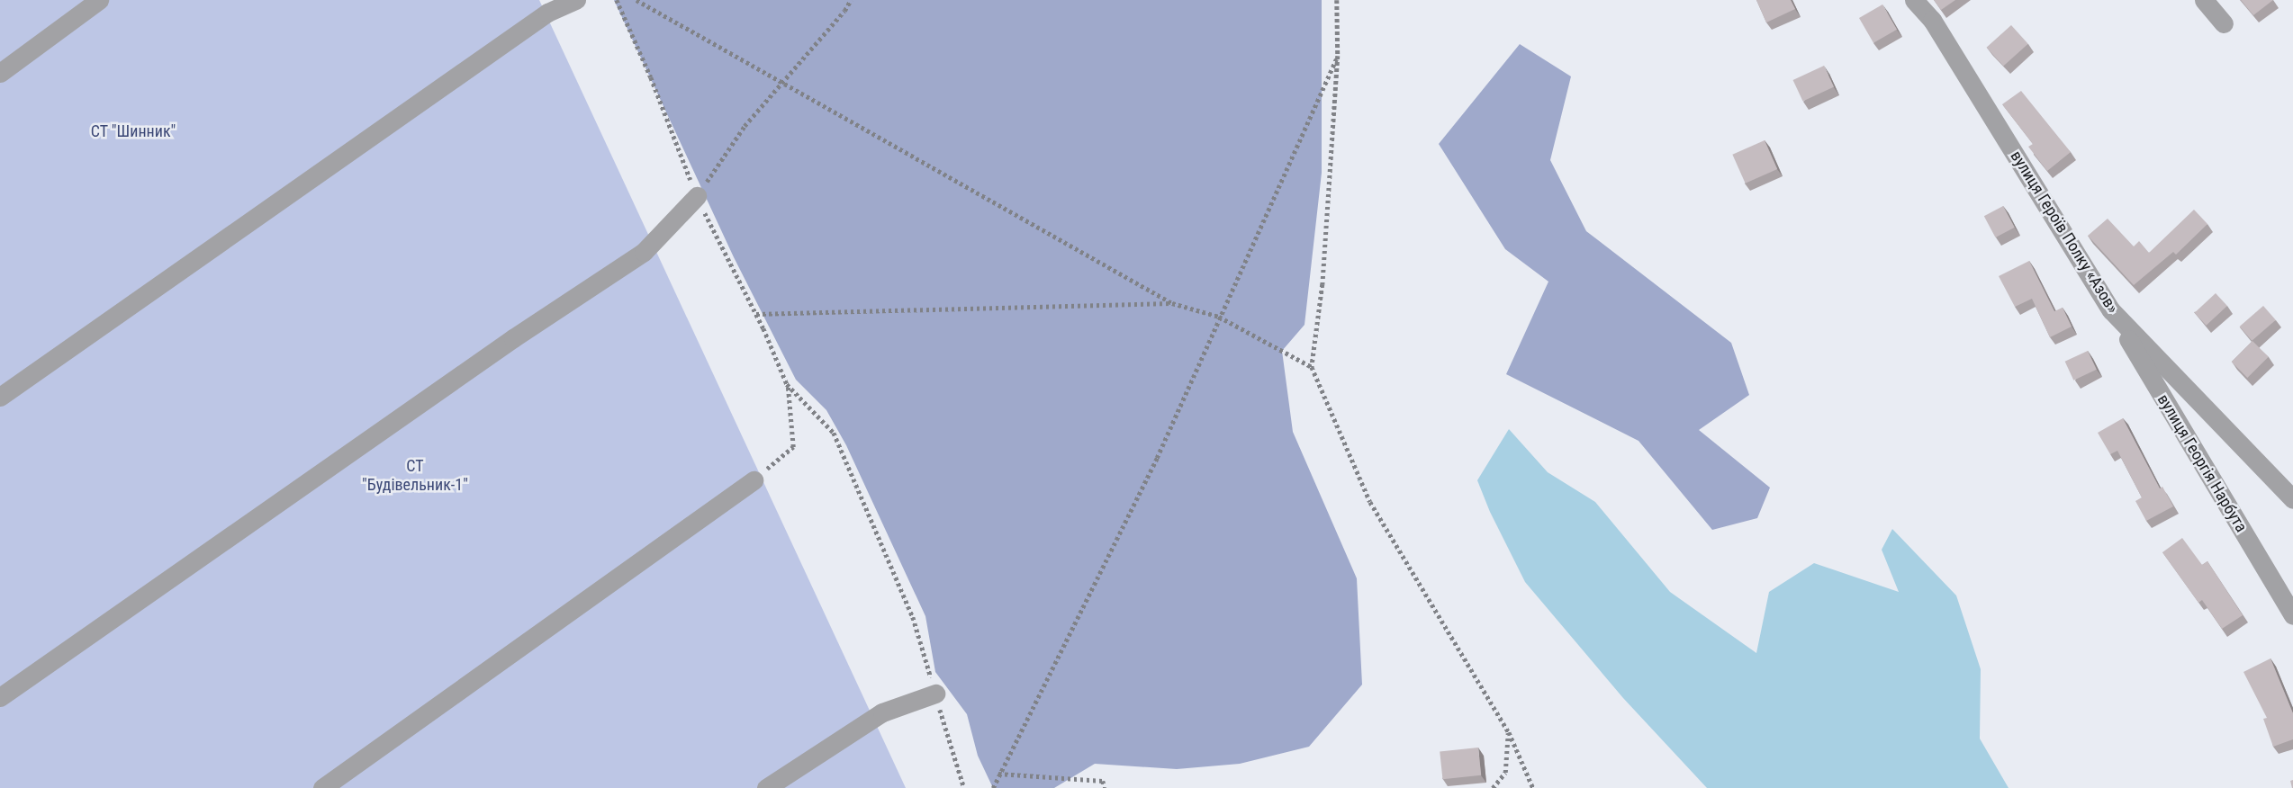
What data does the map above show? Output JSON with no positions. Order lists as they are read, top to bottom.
{
  "streets": {
    "street": ["вулиця Героїв Полку «Азов»", "вулиця Георгія Нарбута"]
  },
  "crossings": [
    ["вулиця Героїв Полку «Азов»", "вулиця Георгія Нарбута"]
  ],
  "parks": ["СТ \"Шинник\"", "СТ \"Будівельник-1\""]
}
